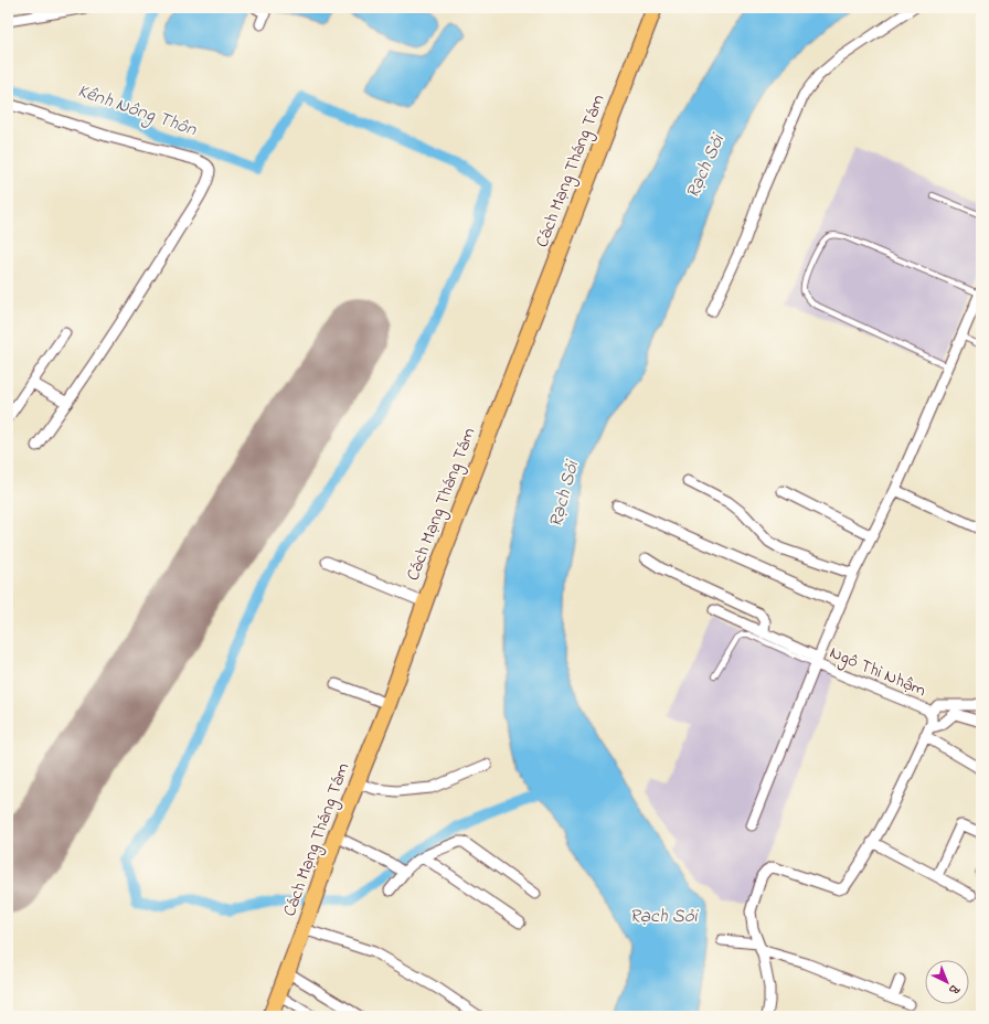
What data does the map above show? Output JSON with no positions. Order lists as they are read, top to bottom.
{
  "streets": {
    "main road": ["Cách Mạng Tháng Tám"],
    "street": ["Ngô Thì Nhậm"]
  },
  "water": ["Kênh Nông Thôn", "Rạch Sỏi"],
  "north": "bottom right"
}
